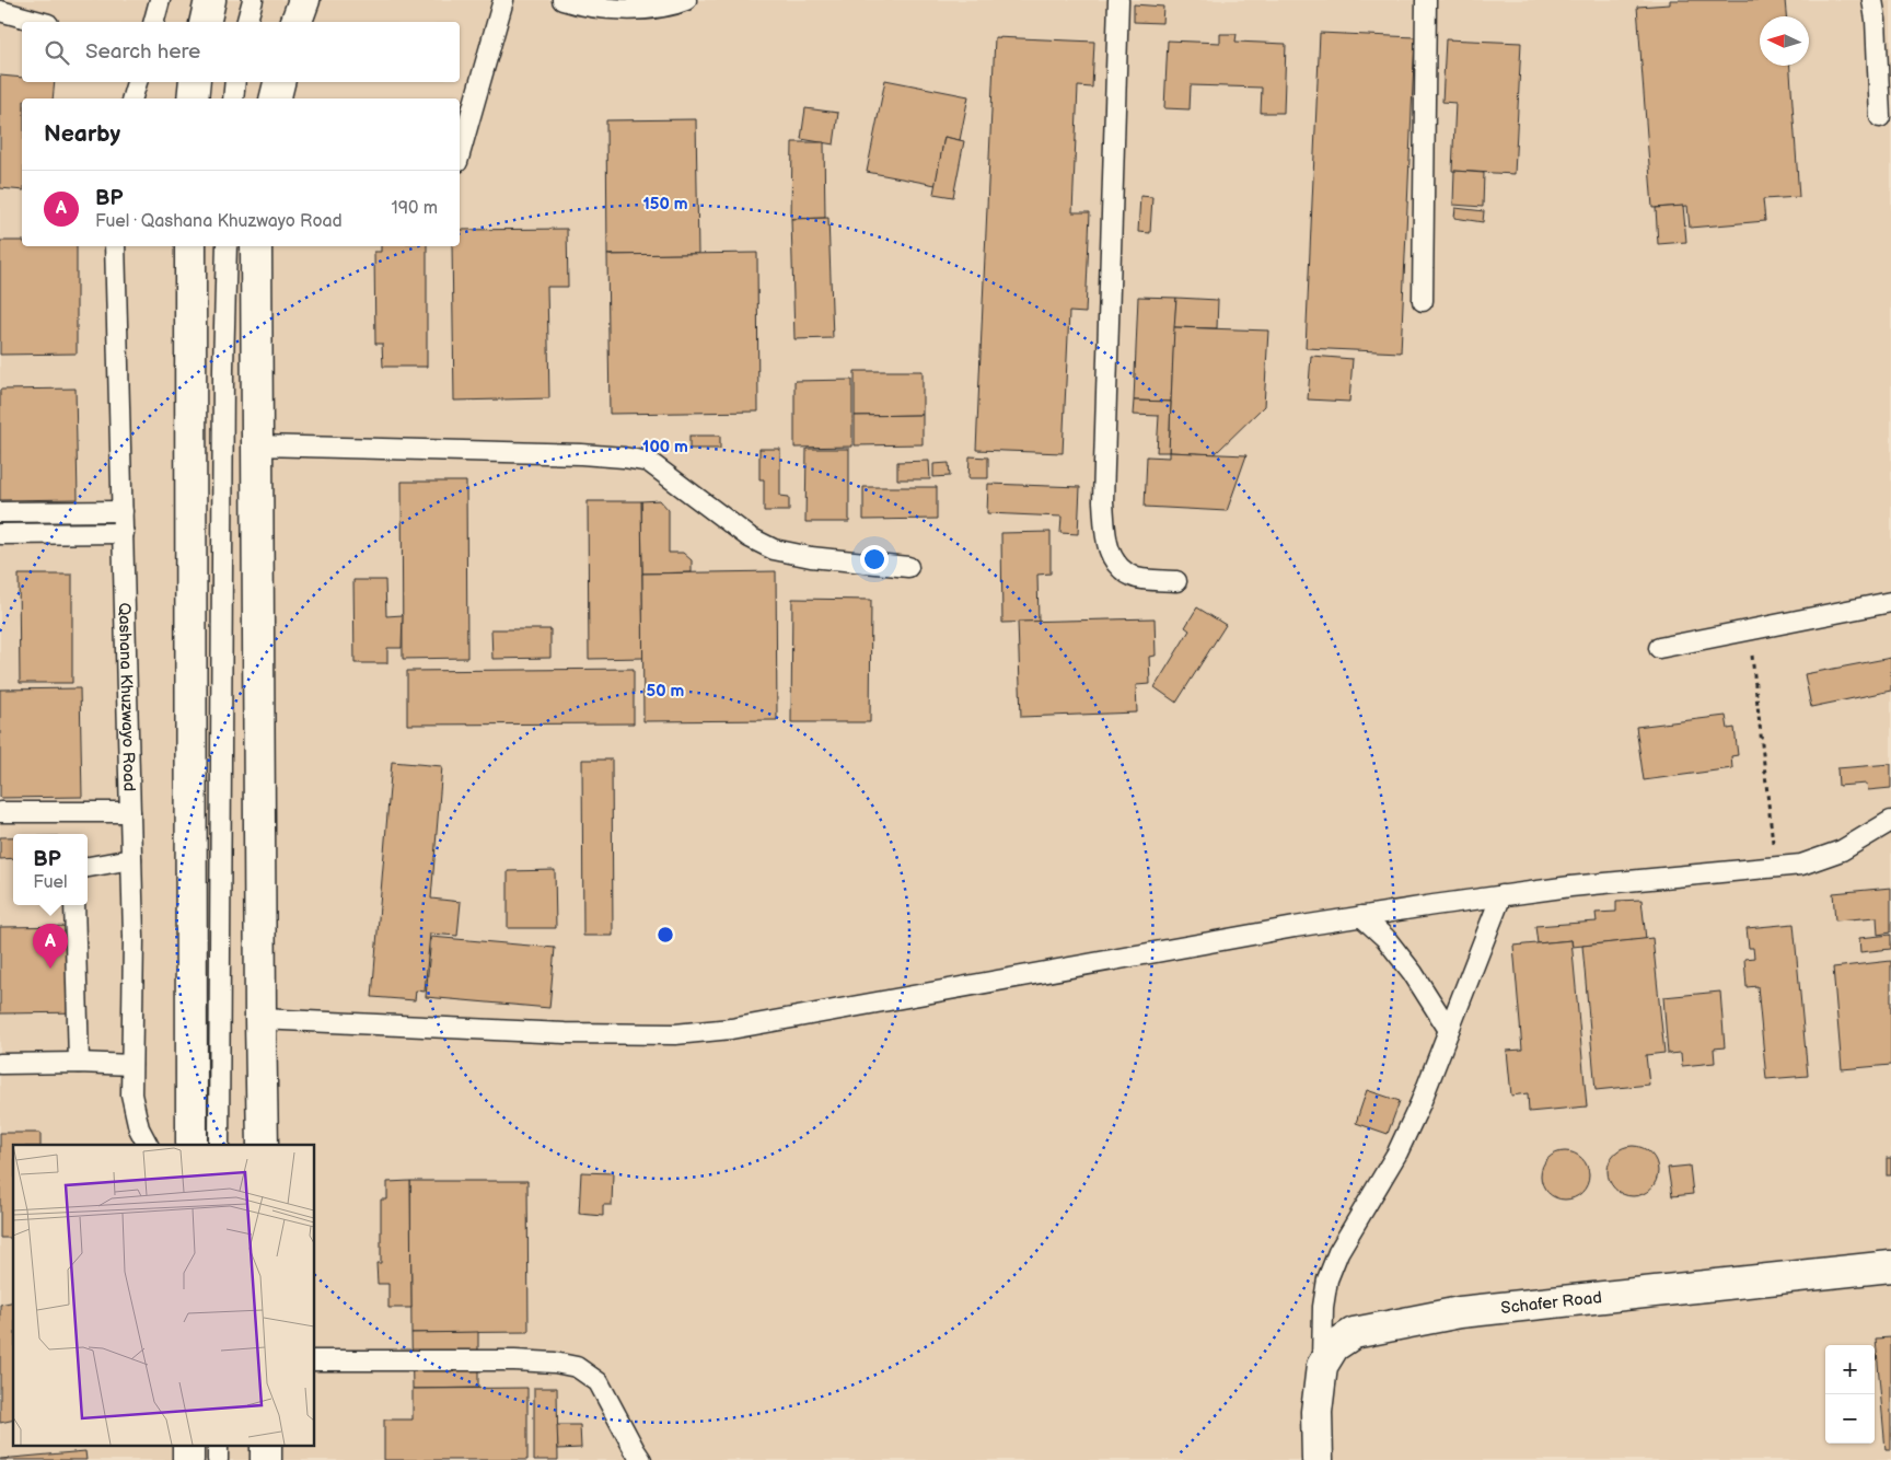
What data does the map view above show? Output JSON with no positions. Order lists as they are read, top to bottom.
{
  "streets": {
    "main road": ["Schafer Road"],
    "lane": ["Qashana Khuzwayo Road"]
  },
  "north": "left",
  "page": {
    "search": "Search here",
    "heading": "Nearby",
    "list": [
      {
        "mark": "A",
        "name": "BP",
        "note": "Fuel · Qashana Khuzwayo Road",
        "value": "190 m"
      }
    ],
    "popup": ["BP", "Fuel"],
    "pins": "A",
    "map_buttons": ["+", "−"]
  },
  "rings": ["150 m", "100 m", "50 m"]
}
